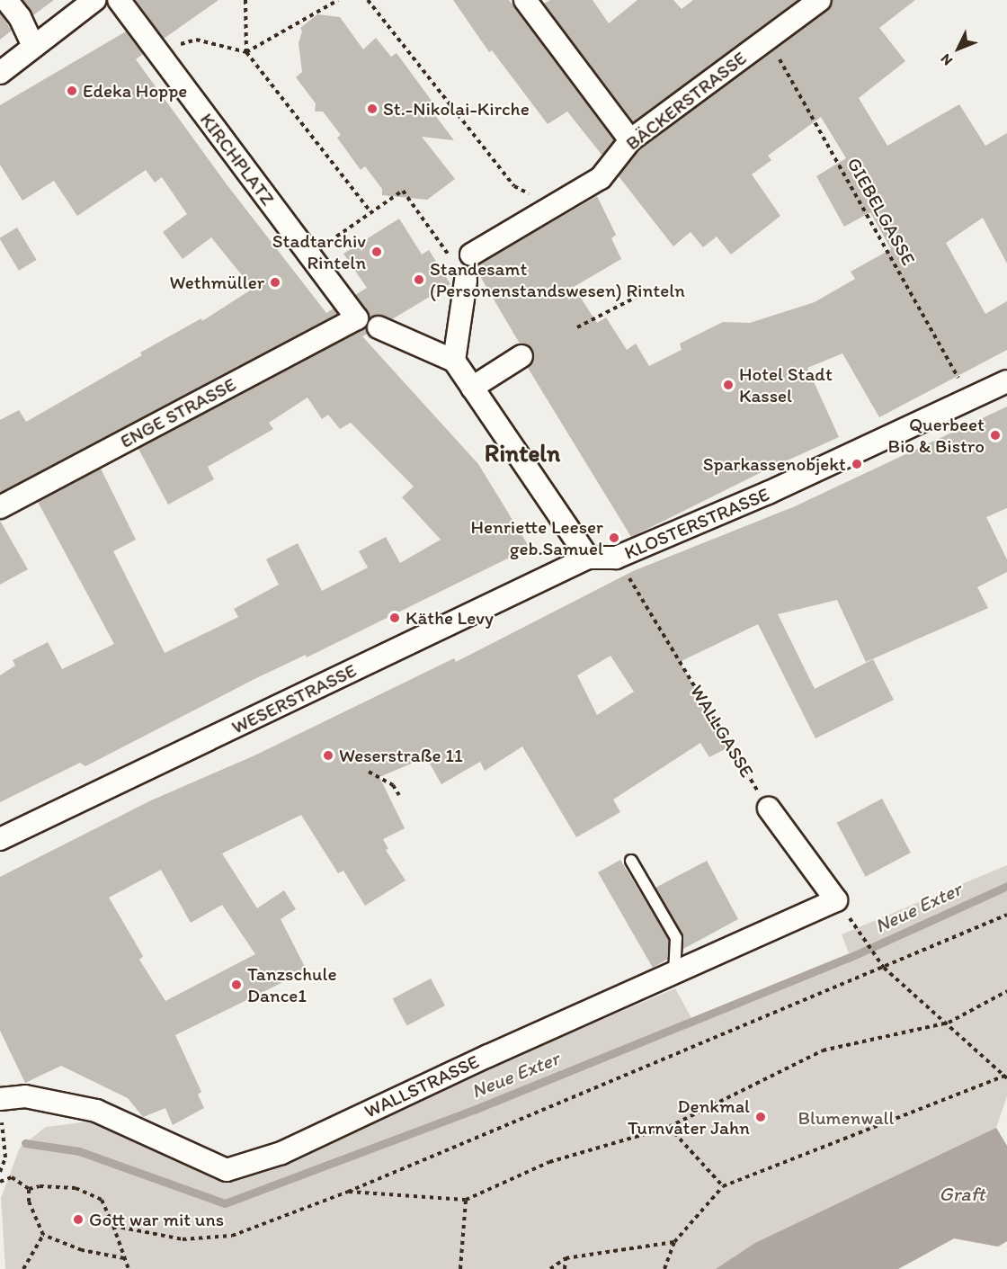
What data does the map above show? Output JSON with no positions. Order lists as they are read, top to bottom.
{
  "streets": {
    "street": [
      "BÄCKERSTRASSE",
      "KIRCHPLATZ",
      "ENGE STRASSE",
      "KLOSTERSTRASSE",
      "WESERSTRASSE",
      "WALLSTRASSE"
    ],
    "path": ["GIEBELGASSE", "WALLGASSE"]
  },
  "crossings": [
    ["BÄCKERSTRASSE", "GIEBELGASSE"],
    ["KIRCHPLATZ", "ENGE STRASSE"],
    ["GIEBELGASSE", "KLOSTERSTRASSE"],
    ["KLOSTERSTRASSE", "WESERSTRASSE"],
    ["KLOSTERSTRASSE", "WALLGASSE"]
  ],
  "districts": ["Rinteln"],
  "water": ["Neue Exter", "Graft"],
  "parks": ["Blumenwall"],
  "places": [
    "Edeka Hoppe",
    "St.-Nikolai-Kirche",
    "Stadtarchiv Rinteln",
    "Standesamt (Personenstandswesen) Rinteln",
    "Wethmüller",
    "Hotel Stadt Kassel",
    "Querbeet Bio & Bistro",
    "Sparkassenobjekt",
    "Henriette Leeser geb.Samuel",
    "Käthe Levy",
    "Weserstraße 11",
    "Tanzschule Dance1",
    "Denkmal Turnvater Jahn",
    "Gott war mit uns"
  ],
  "north": "bottom left"
}
